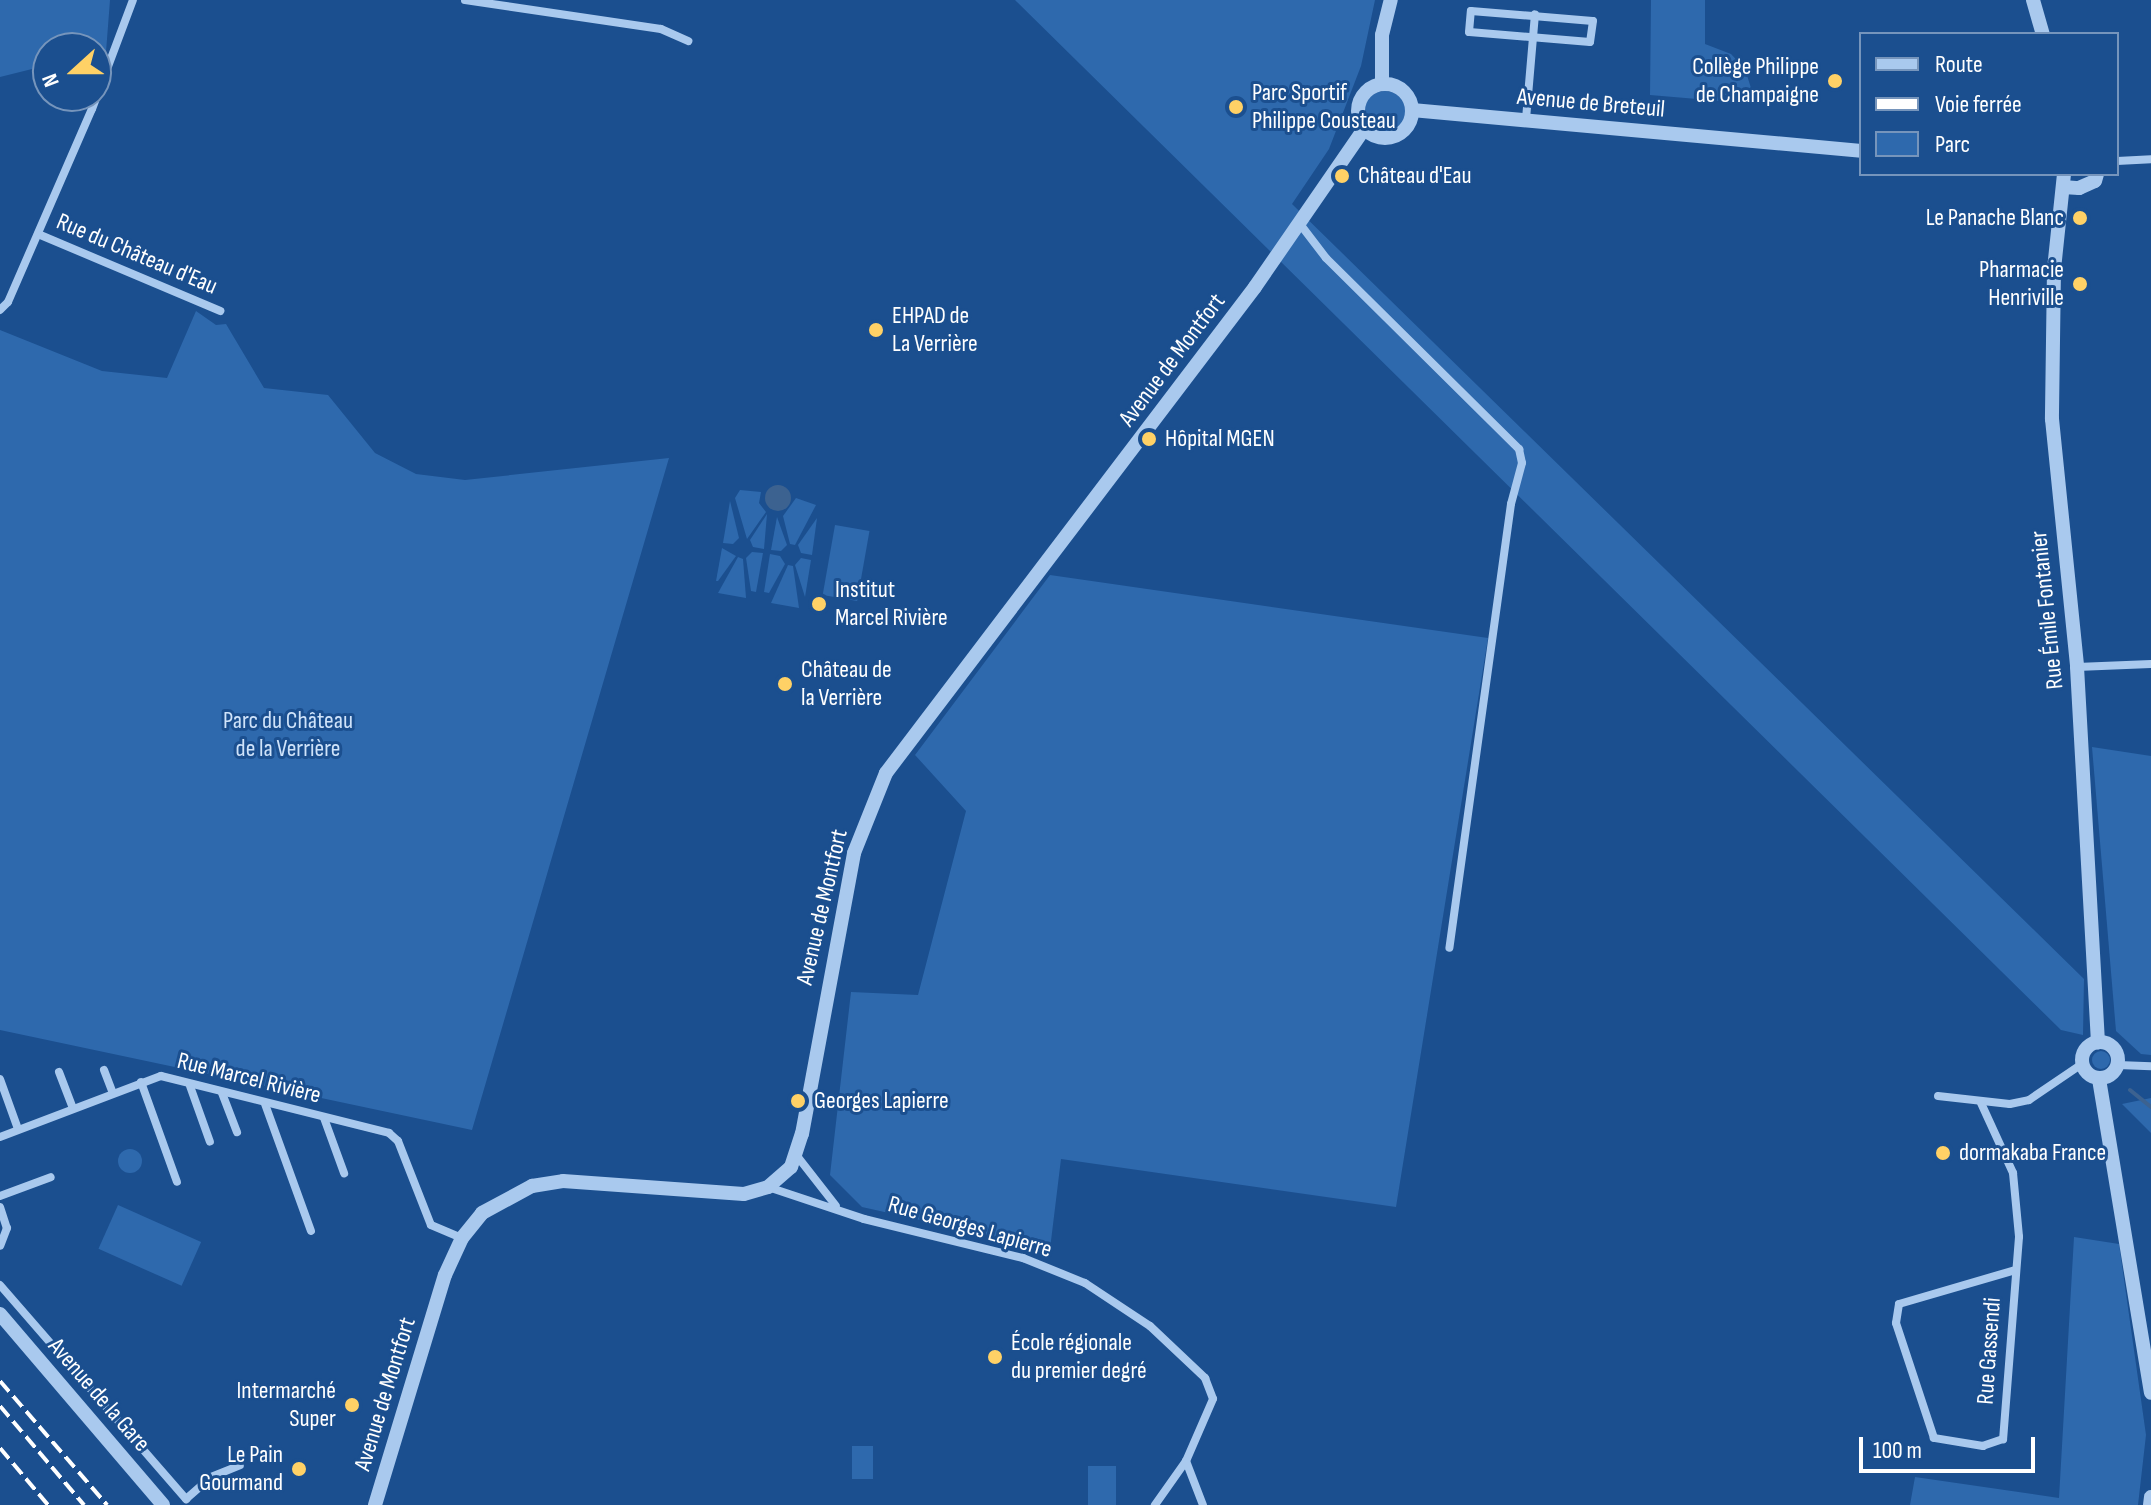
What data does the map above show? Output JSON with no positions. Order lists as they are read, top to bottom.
{
  "streets": {
    "street": [
      "Avenue de Breteuil",
      "Rue du Château d'Eau",
      "Avenue de Montfort",
      "Rue Émile Fontanier",
      "Rue Marcel Rivière",
      "Rue Georges Lapierre",
      "Rue Gassendi",
      "Avenue de la Gare"
    ]
  },
  "crossings": [
    ["Avenue de Breteuil", "Avenue de Montfort"],
    ["Avenue de Montfort", "Rue Marcel Rivière"],
    ["Avenue de Montfort", "Rue Georges Lapierre"]
  ],
  "parks": ["Parc du Château de la Verrière"],
  "places": [
    "Collège Philippe de Champaigne",
    "Parc Sportif Philippe Cousteau",
    "Château d'Eau",
    "Le Panache Blanc",
    "Pharmacie Henriville",
    "EHPAD de La Verrière",
    "Hôpital MGEN",
    "Institut Marcel Rivière",
    "Château de la Verrière",
    "Georges Lapierre",
    "dormakaba France",
    "École régionale du premier degré",
    "Intermarché Super",
    "Le Pain Gourmand"
  ],
  "legend": ["Route", "Voie ferrée", "Parc"],
  "scale_bar": "100 m",
  "north": "left"
}
